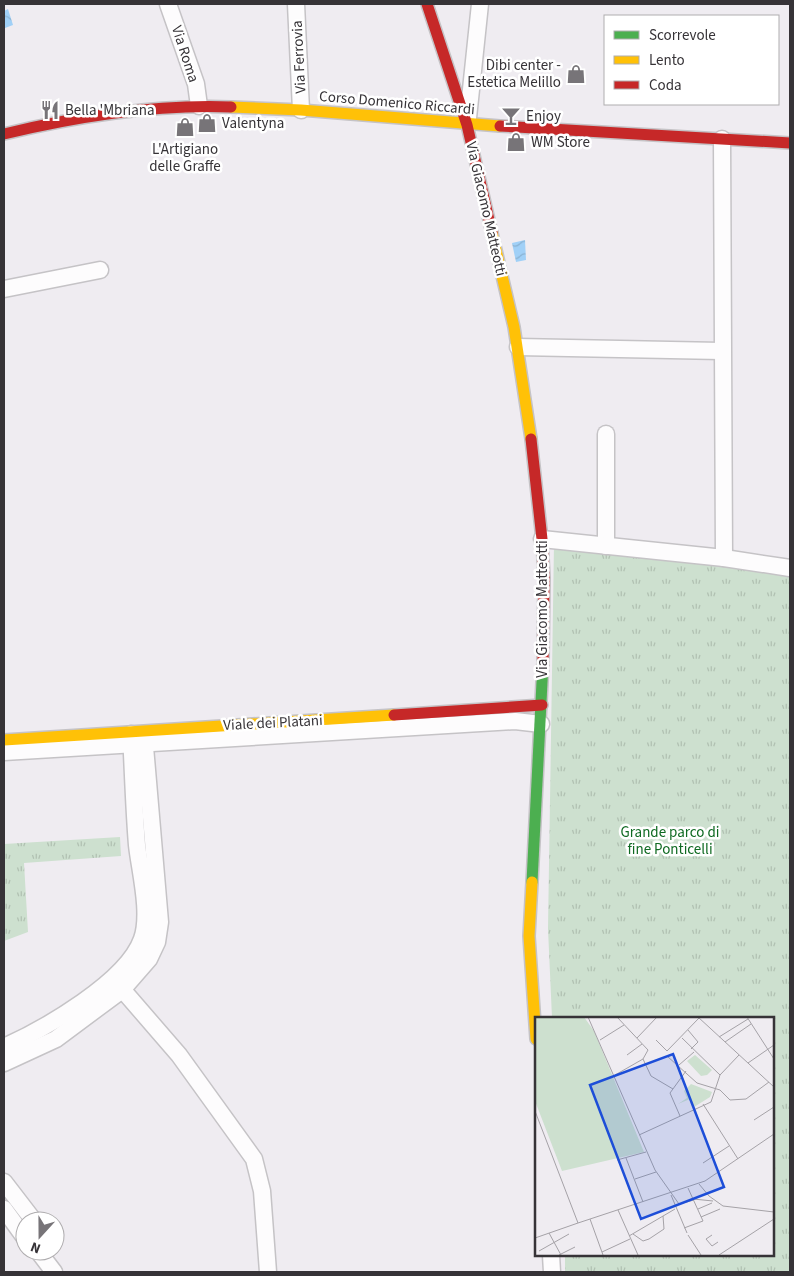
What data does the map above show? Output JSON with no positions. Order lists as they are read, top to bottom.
{
  "streets": {
    "street": [
      "Via Roma",
      "Via Ferrovia",
      "Corso Domenico Riccardi",
      "Via Giacomo Matteotti",
      "Viale dei Platani"
    ]
  },
  "crossings": [
    ["Via Roma", "Corso Domenico Riccardi"],
    ["Via Ferrovia", "Corso Domenico Riccardi"],
    ["Corso Domenico Riccardi", "Via Giacomo Matteotti"],
    ["Via Giacomo Matteotti", "Viale dei Platani"]
  ],
  "parks": ["Grande parco di fine Ponticelli"],
  "places": {
    "shop": [
      "Dibi center - Estetica Melillo",
      "Valentyna",
      "L'Artigiano delle Graffe",
      "WM Store"
    ],
    "restaurant": ["Bella 'Mbriana"],
    "bar": ["Enjoy"]
  },
  "legend": ["Scorrevole", "Lento", "Coda"],
  "north": "bottom"
}
